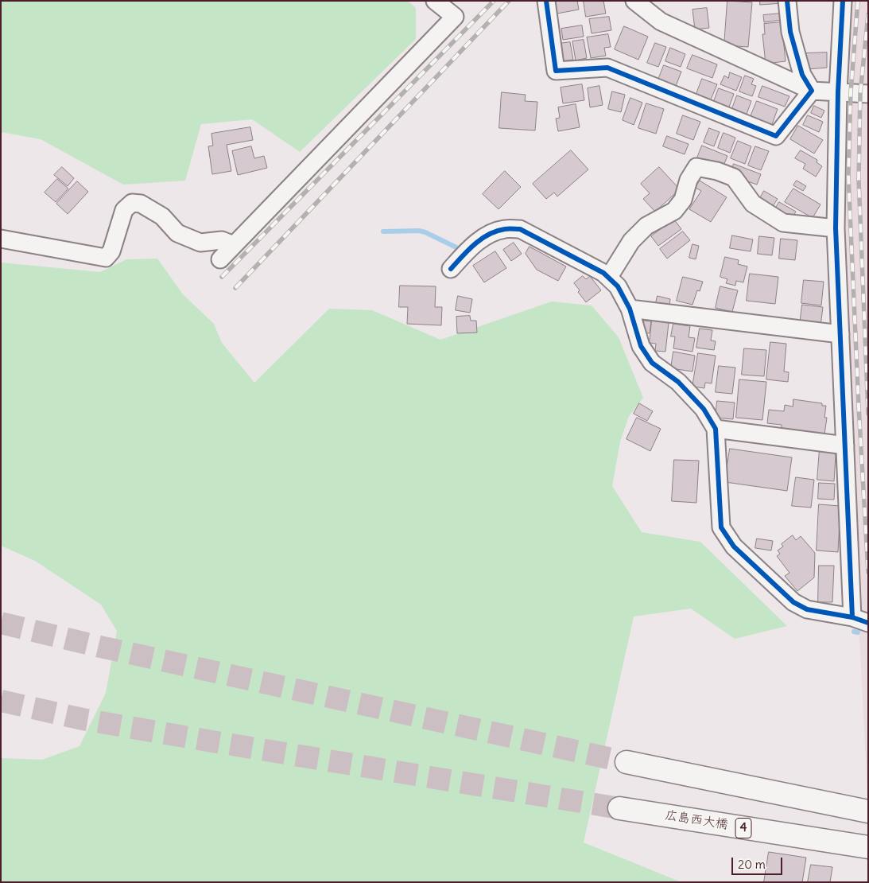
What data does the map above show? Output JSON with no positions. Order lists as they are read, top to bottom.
{
  "streets": {
    "highway": ["広島西大橋", "4"]
  },
  "scale_bar": "20 m"
}
